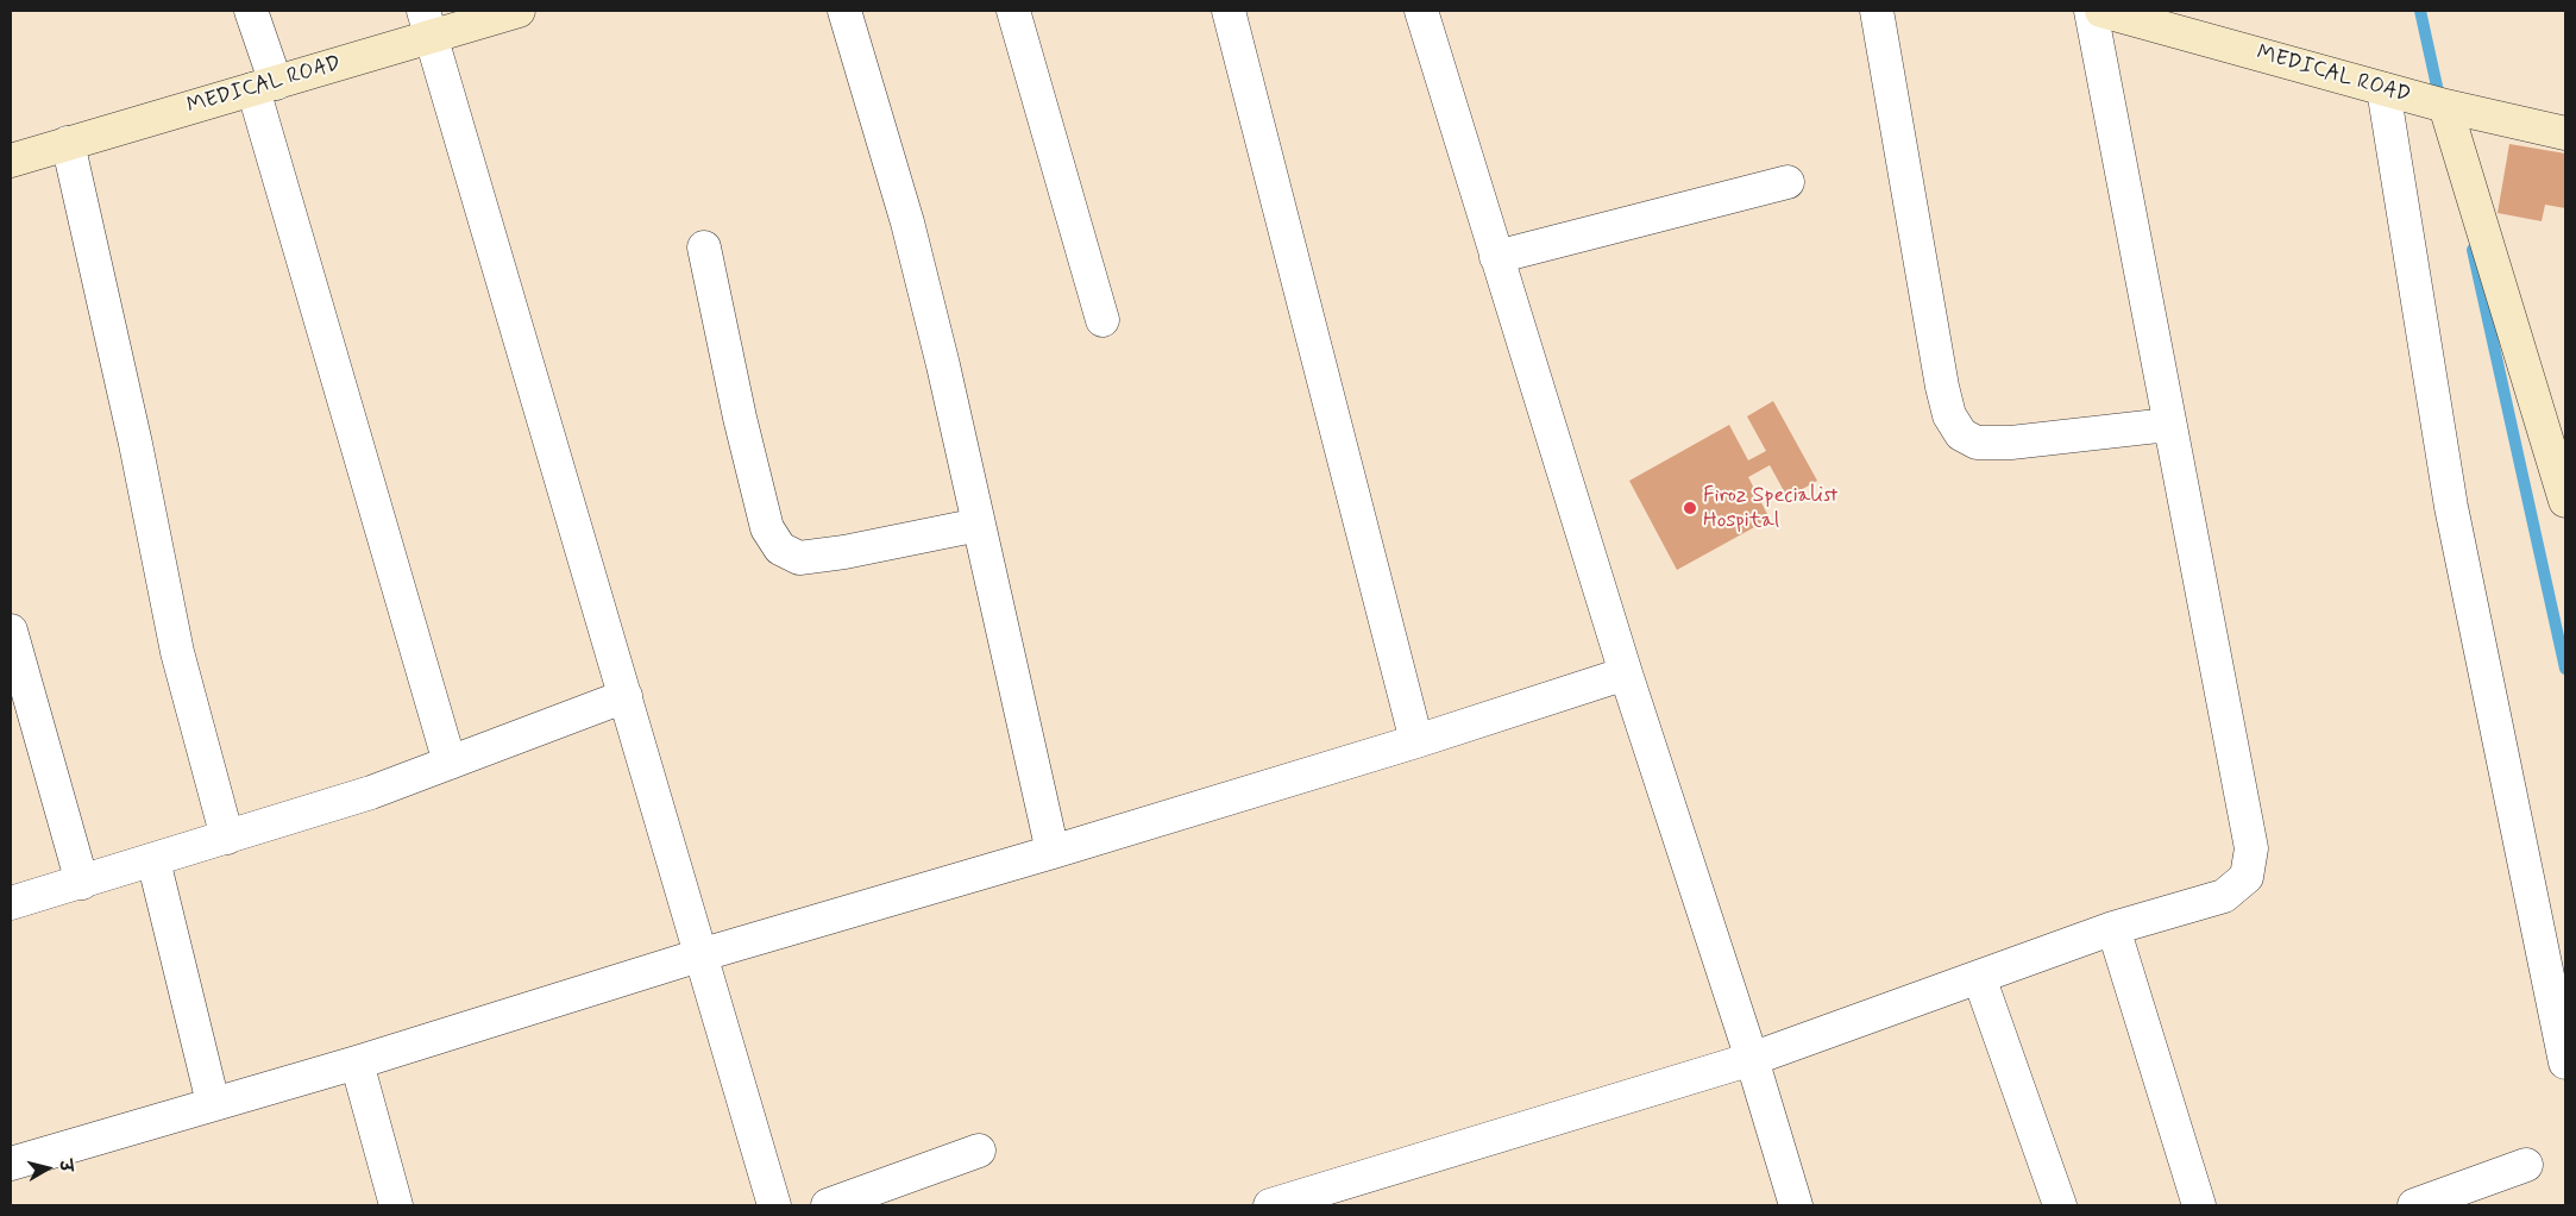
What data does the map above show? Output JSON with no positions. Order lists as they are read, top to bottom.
{
  "streets": {
    "street": ["MEDICAL ROAD"]
  },
  "places": ["Firoz Specialist Hospital"],
  "north": "right"
}
